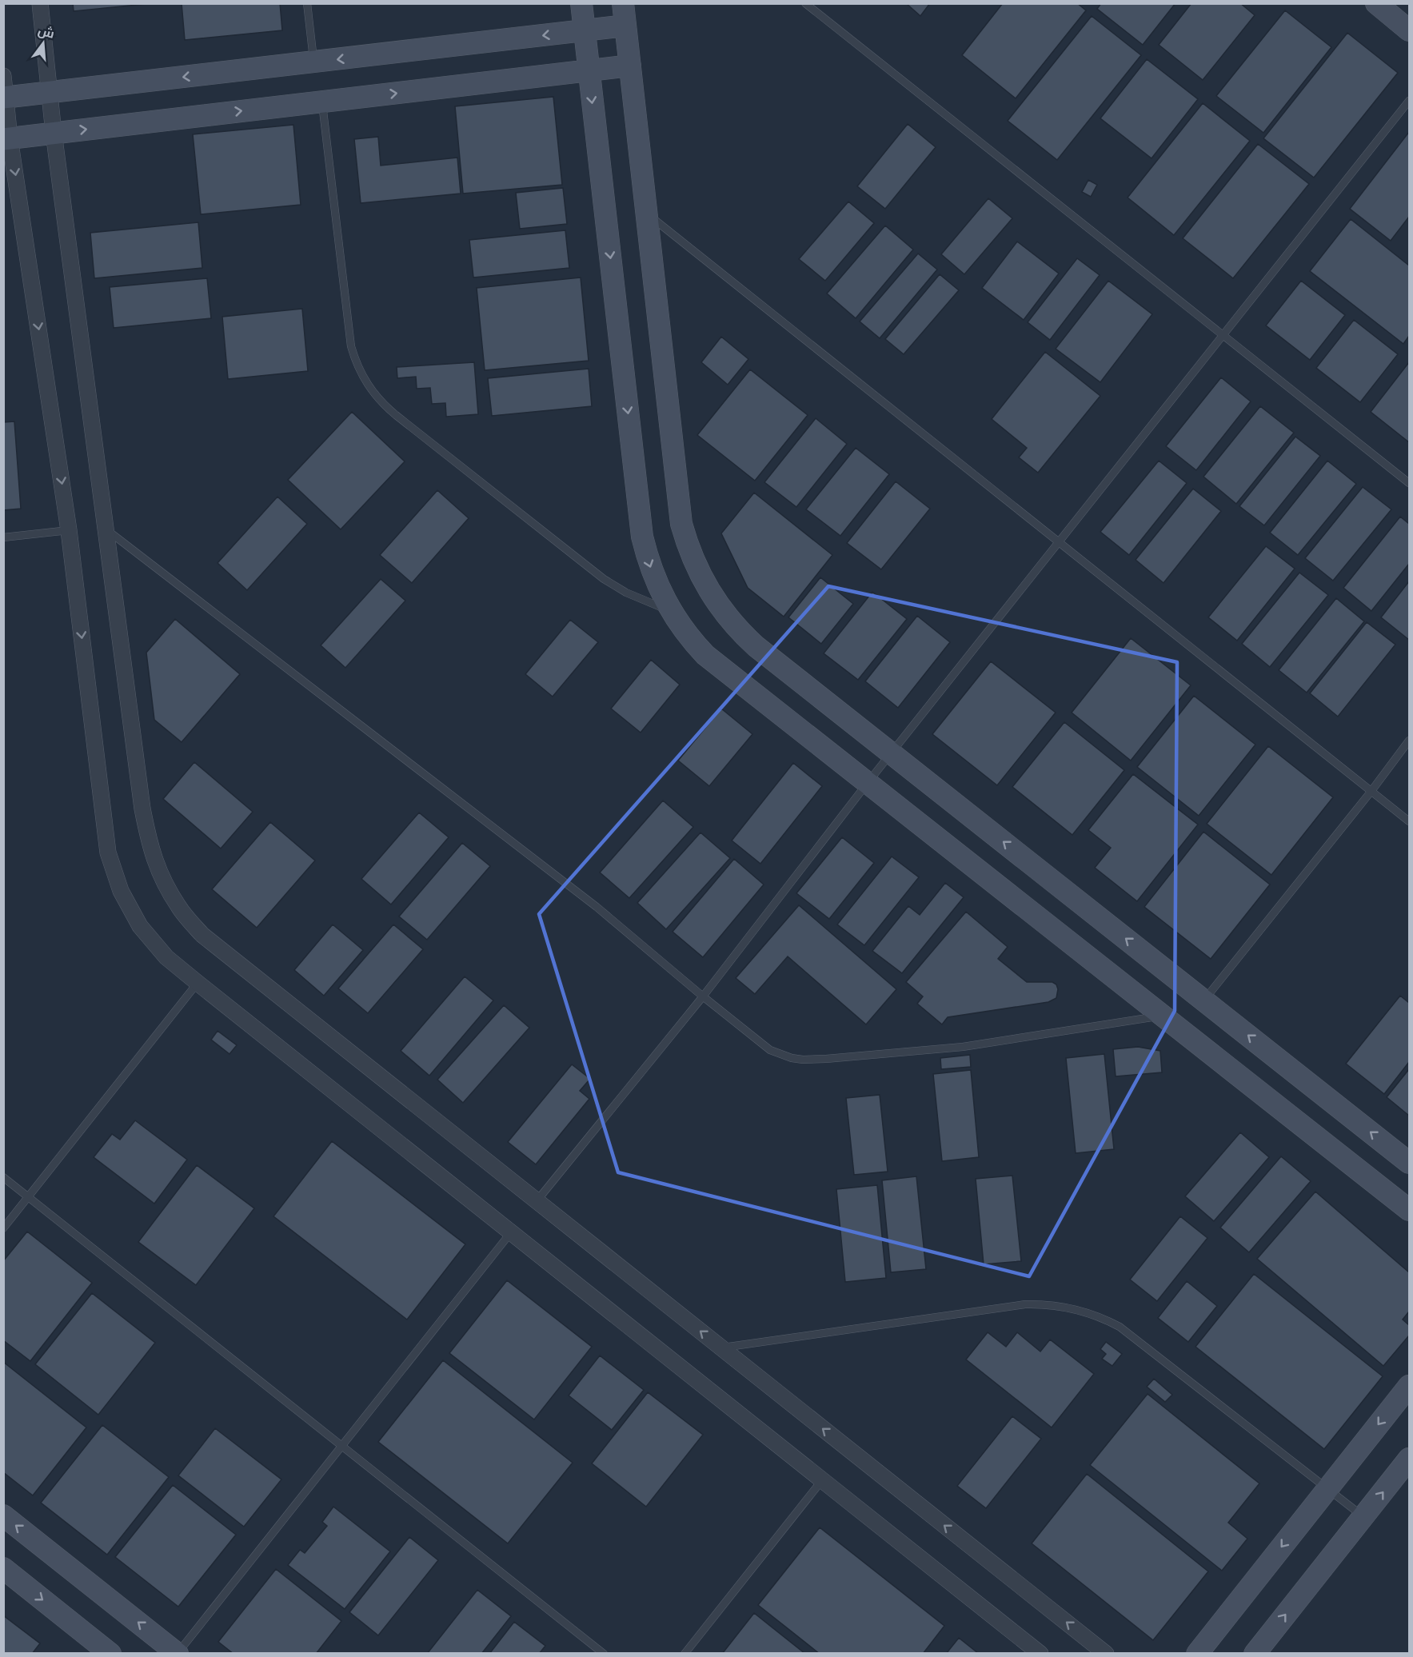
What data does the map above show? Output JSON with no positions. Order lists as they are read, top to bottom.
{
  "north": "top"
}
